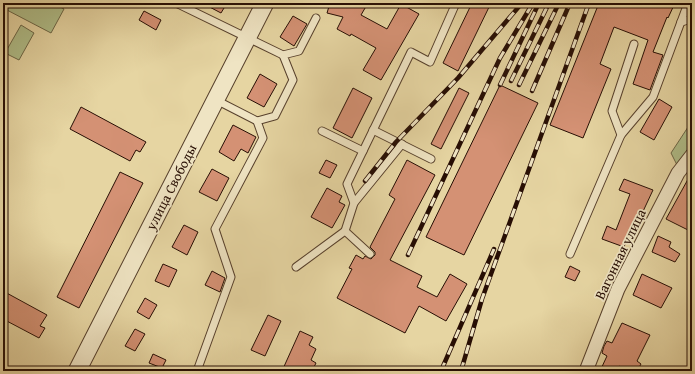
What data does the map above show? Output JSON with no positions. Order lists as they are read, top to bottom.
{
  "streets": {
    "street": ["улица Свободы", "Вагонная улица"]
  }
}
